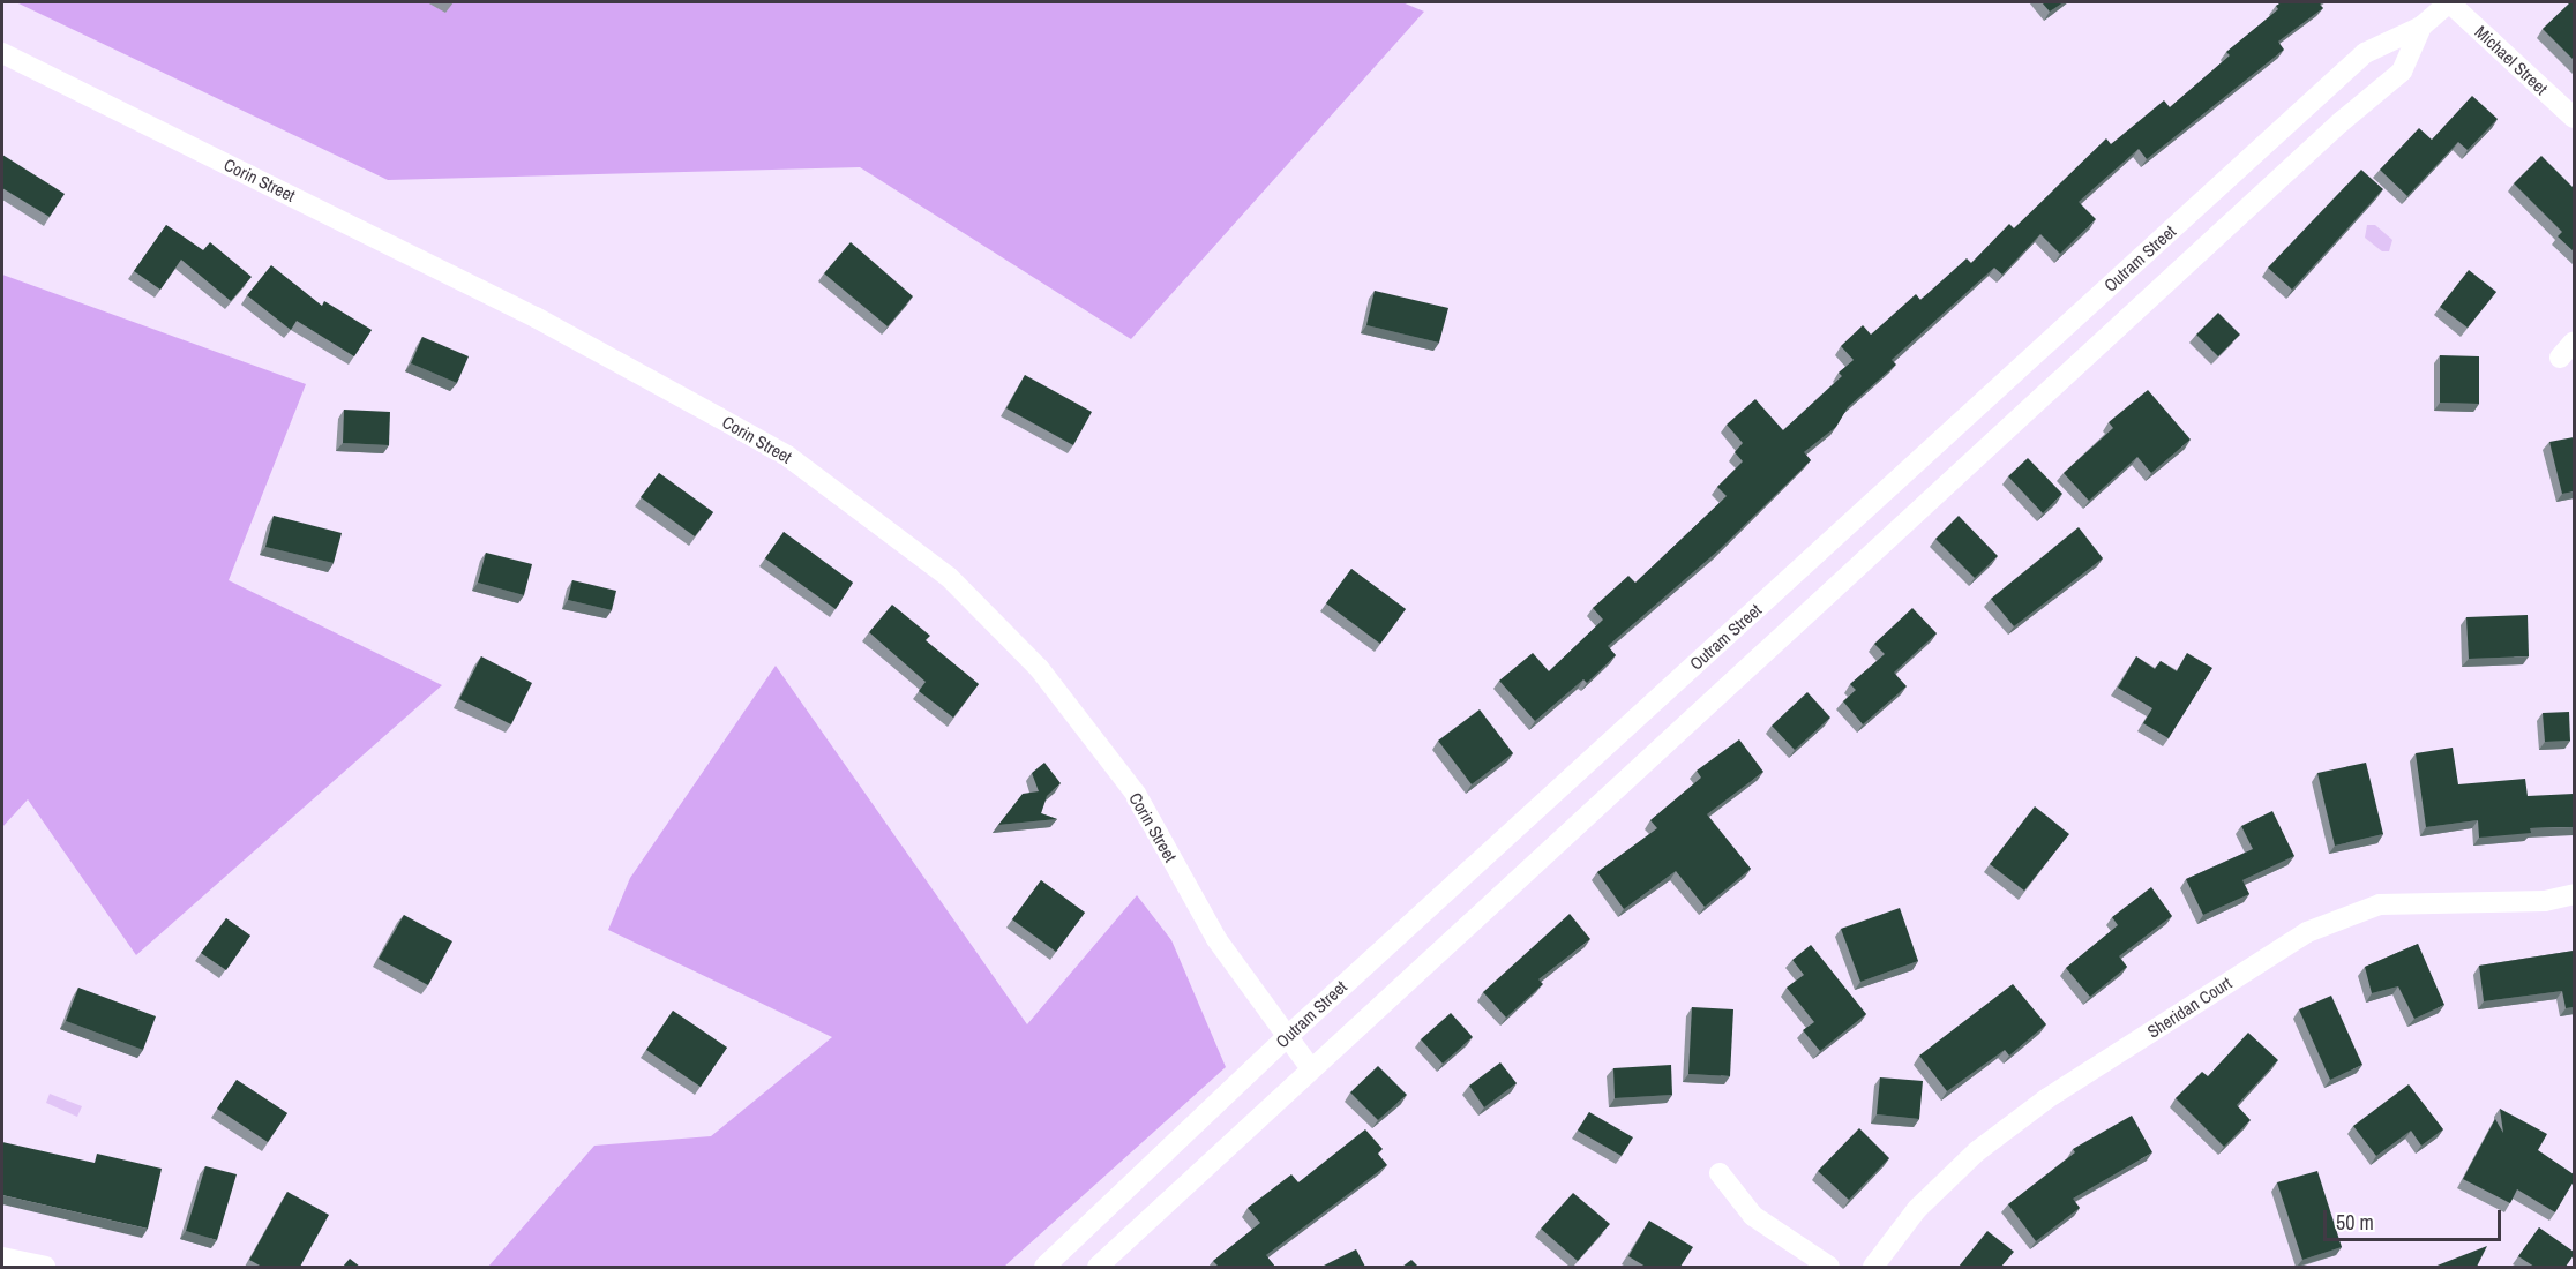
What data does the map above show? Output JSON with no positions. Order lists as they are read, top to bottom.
{
  "streets": {
    "street": [
      "Michael Street",
      "Corin Street",
      "Outram Street",
      "Sheridan Court"
    ]
  },
  "crossings": [
    ["Michael Street", "Outram Street"],
    ["Corin Street", "Outram Street"]
  ],
  "scale_bar": "50 m"
}
